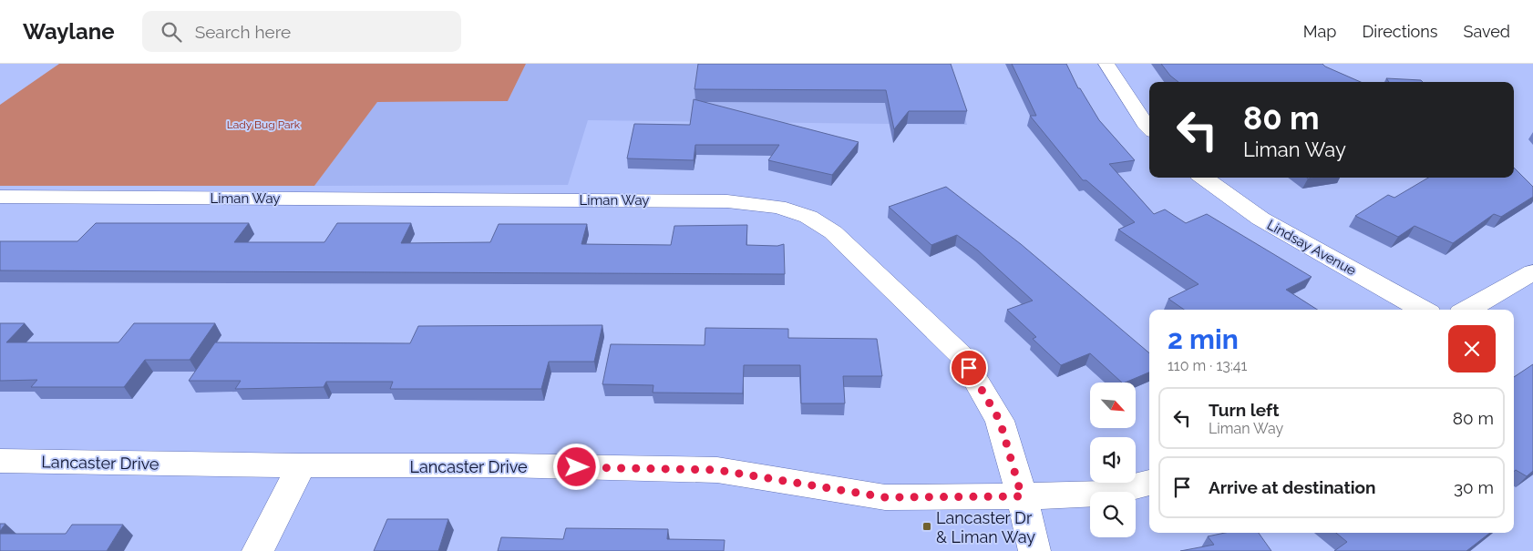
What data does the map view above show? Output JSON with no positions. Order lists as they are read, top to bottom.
{
  "streets": {
    "street": ["Liman Way", "Lindsay Avenue", "Lancaster Drive"]
  },
  "crossings": [
    ["Liman Way", "Lancaster Drive"]
  ],
  "parks": ["Lady Bug Park"],
  "places": {
    "transit": ["Lancaster Dr & Liman Way"]
  },
  "north": "bottom right",
  "page": {
    "header": "Waylane",
    "search": "Search here",
    "nav": ["Map", "Directions", "Saved"],
    "turn": ["80 m", "Liman Way"],
    "heading": ["2 min", "110 m · 13:41"],
    "list": [
      {
        "name": "Turn left",
        "note": "Liman Way",
        "value": "80 m"
      },
      {
        "name": "Arrive at destination",
        "value": "30 m"
      }
    ]
  }
}
